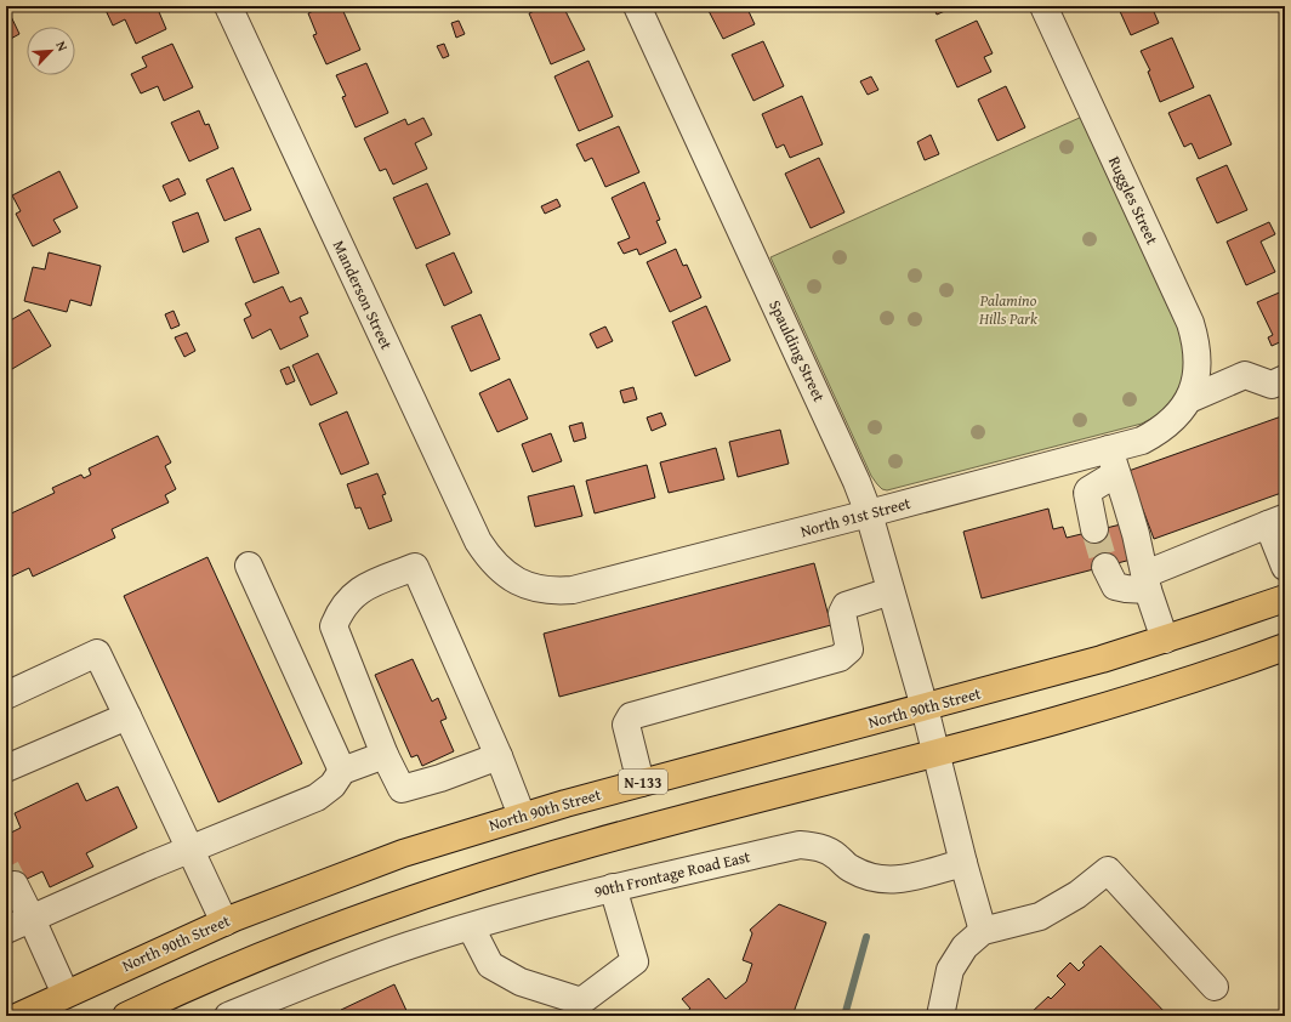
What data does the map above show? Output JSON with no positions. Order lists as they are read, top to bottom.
{
  "streets": {
    "main road": ["North 90th Street", "N-133"],
    "street": [
      "Ruggles Street",
      "Manderson Street",
      "Spaulding Street",
      "North 91st Street",
      "90th Frontage Road East"
    ]
  },
  "crossings": [
    ["Ruggles Street", "North 91st Street"],
    ["Manderson Street", "North 91st Street"],
    ["Spaulding Street", "North 91st Street"],
    ["Spaulding Street", "North 90th Street"]
  ],
  "parks": ["Palamino Hills Park"],
  "north": "top right"
}
